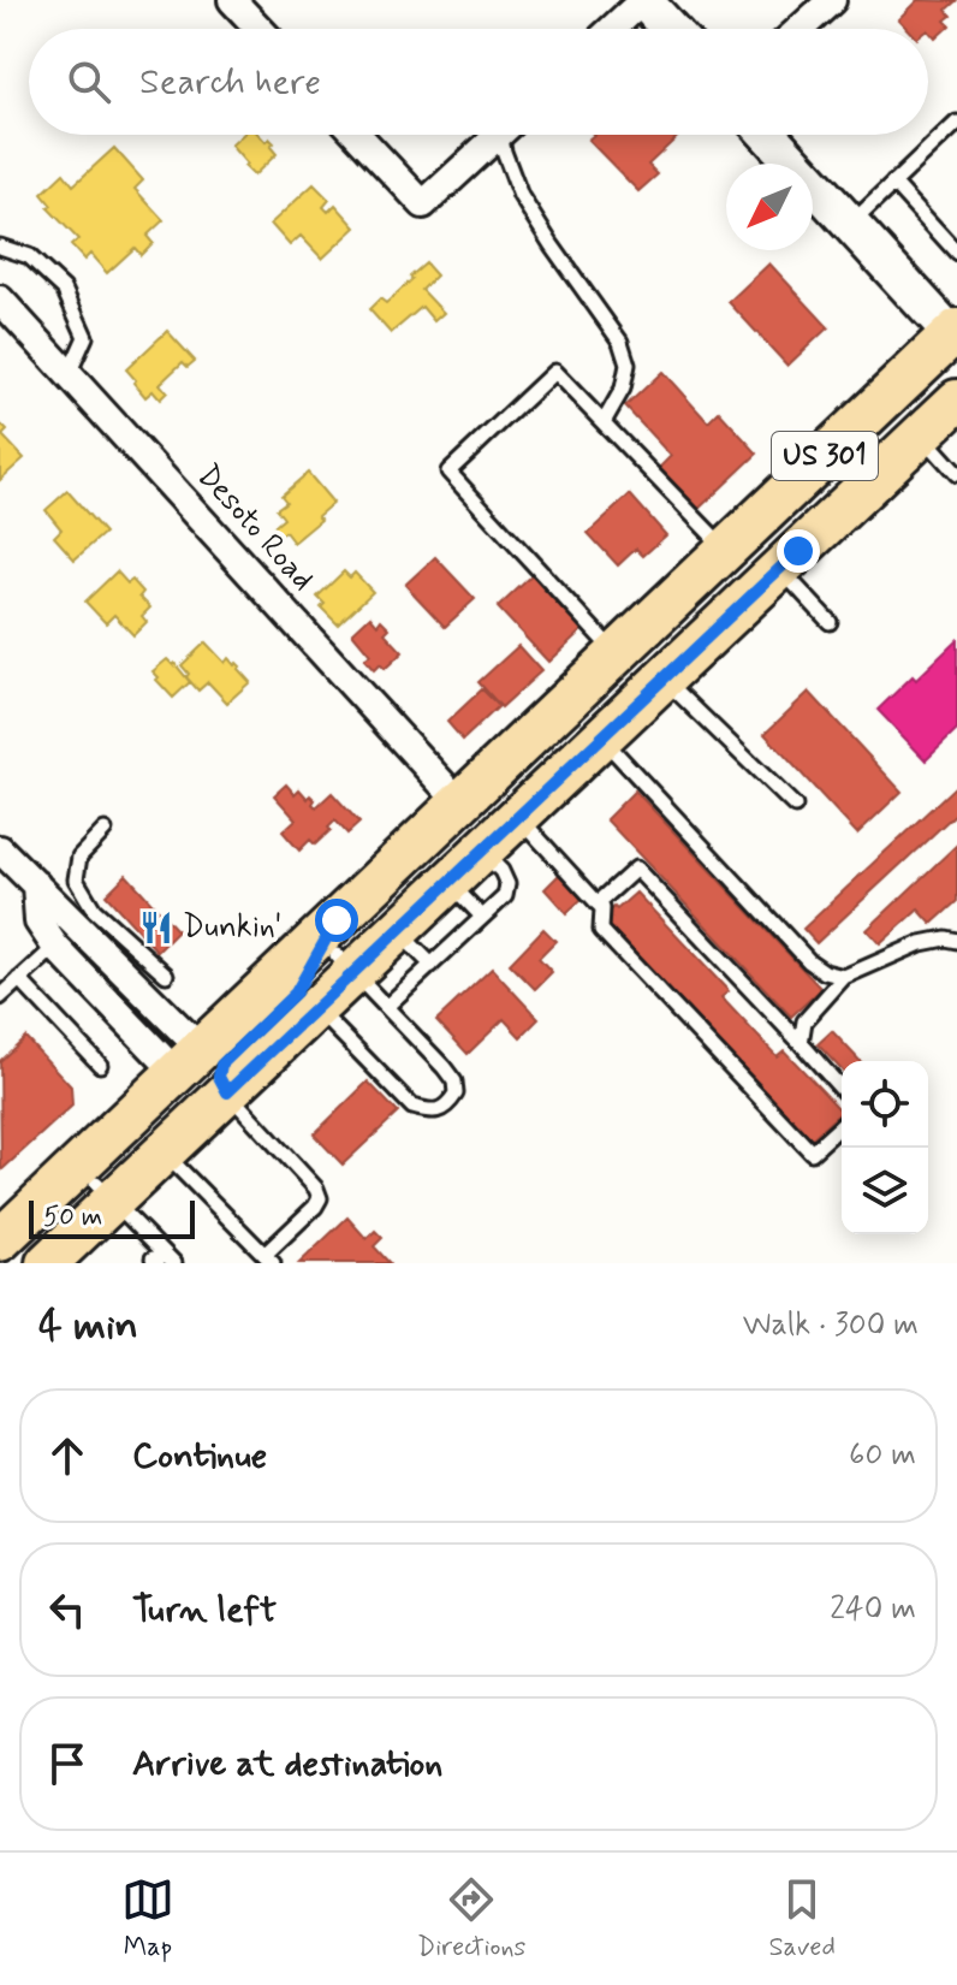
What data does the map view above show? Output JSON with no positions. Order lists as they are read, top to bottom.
{
  "streets": {
    "main road": ["US 301"],
    "street": ["Desoto Road"]
  },
  "crossings": [
    ["US 301", "Desoto Road"]
  ],
  "places": {
    "restaurant": ["Dunkin'"]
  },
  "scale_bar": "50 m",
  "north": "bottom left",
  "page": {
    "search": "Search here",
    "scale": "50 m",
    "heading": ["4 min", "Walk · 300 m"],
    "list": [
      ["Continue", "60 m"],
      ["Turn left", "240 m"],
      "Arrive at destination"
    ],
    "nav": ["Map", "Directions", "Saved"]
  }
}
